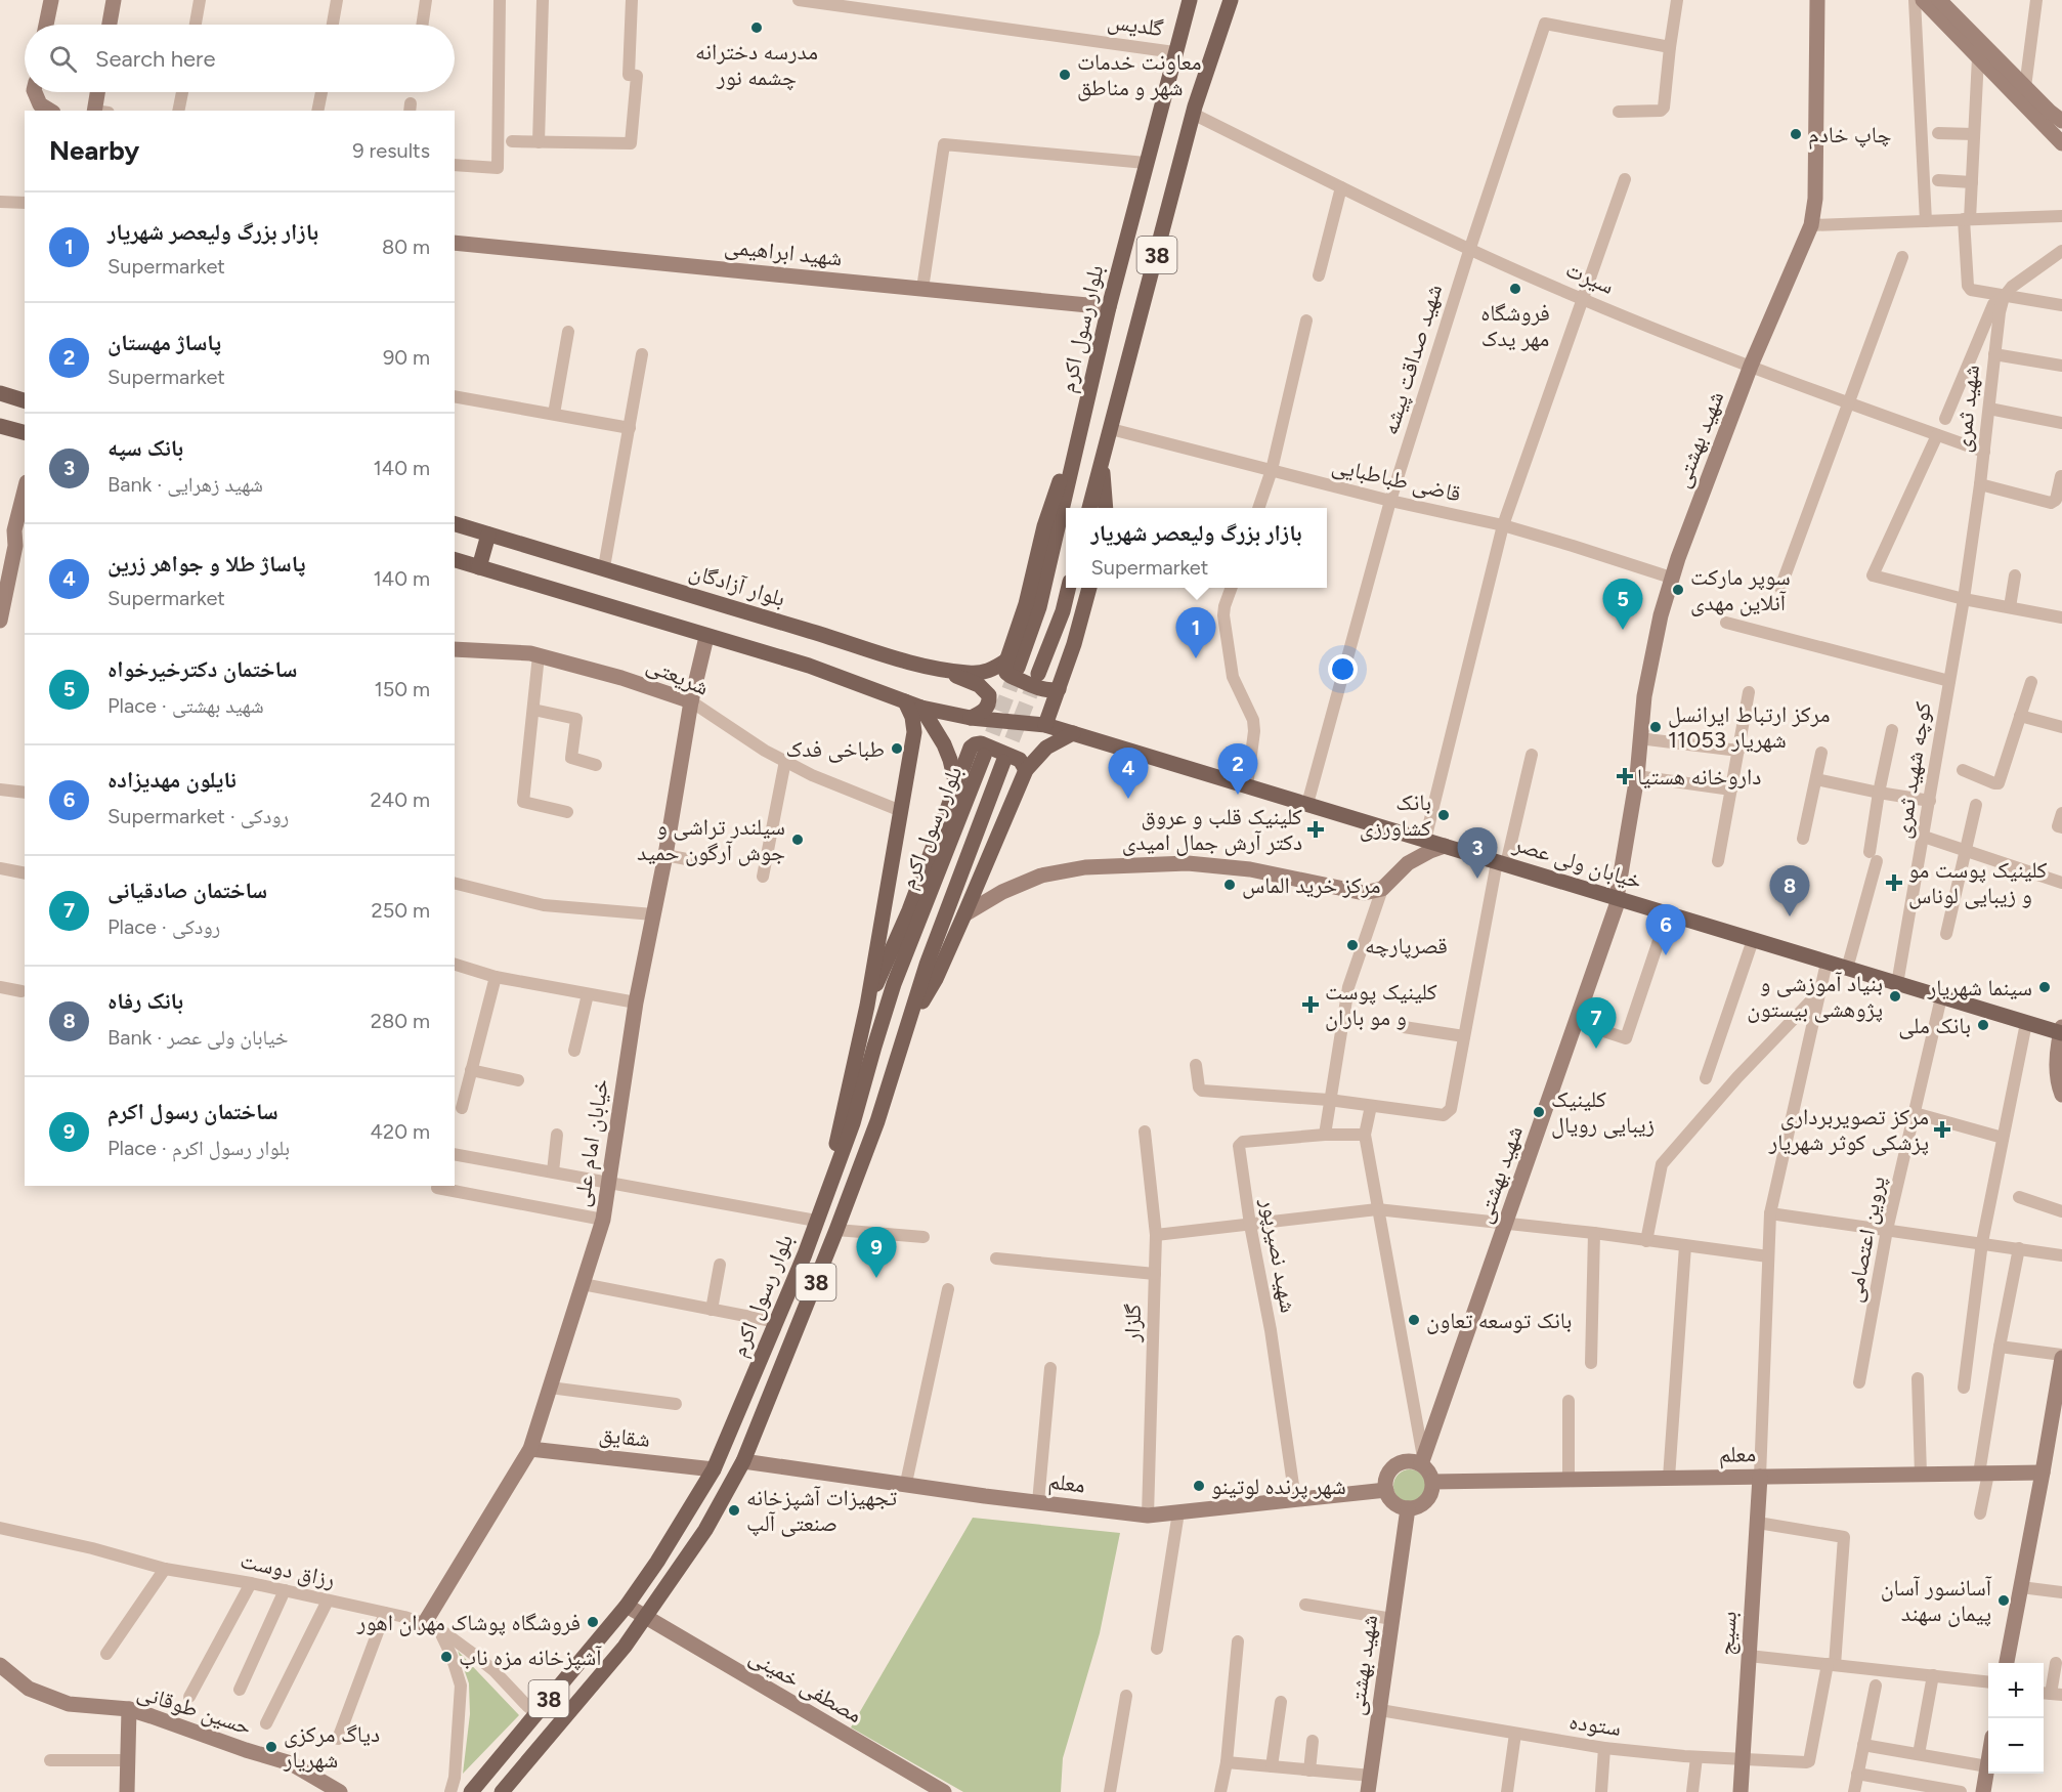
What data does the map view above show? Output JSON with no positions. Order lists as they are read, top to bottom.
{
  "streets": {
    "main road": [
      "38",
      "بلوار رسول اکرم",
      "بلوار آزادگان",
      "خیابان ولی عصر"
    ],
    "street": [
      "گلدیس",
      "شهید ابراهیمی",
      "سیرت",
      "شهید صداقت پیشه",
      "شهید ثمری",
      "شهید بهشتی",
      "قاضی طباطبایی",
      "شریعتی",
      "کوچه شهید ثمری",
      "خیابان امام علی",
      "پروین اعتصامی",
      "شهید نصیرپور",
      "گلزار",
      "شقایق",
      "معلم",
      "رزاق دوست",
      "بسیج",
      "مصطفی خمینی",
      "حسین طوقانی",
      "ستوده"
    ]
  },
  "crossings": [
    ["گلدیس", "بلوار رسول اکرم"],
    ["شهید ابراهیمی", "بلوار رسول اکرم"],
    ["38", "سیرت"],
    ["38", "قاضی طباطبایی"],
    ["سیرت", "شهید صداقت پیشه"],
    ["سیرت", "شهید ثمری"],
    ["سیرت", "شهید بهشتی"],
    ["بلوار رسول اکرم", "بلوار آزادگان"],
    ["بلوار رسول اکرم", "شقایق"],
    ["بلوار رسول اکرم", "معلم"],
    ["بلوار رسول اکرم", "رزاق دوست"],
    ["بلوار رسول اکرم", "مصطفی خمینی"],
    ["شهید صداقت پیشه", "قاضی طباطبایی"],
    ["شهید صداقت پیشه", "خیابان ولی عصر"],
    ["شهید ثمری", "کوچه شهید ثمری"],
    ["شهید بهشتی", "قاضی طباطبایی"],
    ["شهید بهشتی", "خیابان ولی عصر"],
    ["شهید بهشتی", "معلم"],
    ["شهید بهشتی", "ستوده"],
    ["شریعتی", "خیابان امام علی"],
    ["کوچه شهید ثمری", "خیابان ولی عصر"],
    ["خیابان ولی عصر", "پروین اعتصامی"],
    ["خیابان امام علی", "شقایق"],
    ["خیابان امام علی", "رزاق دوست"],
    ["شهید نصیرپور", "معلم"],
    ["گلزار", "معلم"],
    ["معلم", "بسیج"],
    ["بسیج", "ستوده"]
  ],
  "places": {
    "other": [
      "مدرسه دخترانه چشمه نور",
      "معاونت خدمات شهر و مناطق",
      "چاپ خادم",
      "فروشگاه مهر یدک",
      "سوپر مارکت آنلاین مهدی",
      "مرکز ارتباط ایرانسل 11053 شهریار",
      "طباخی فدک",
      "بانک کشاورزی",
      "سیلندر تراشی و جوش آرگون حمید",
      "مرکز خرید الماس",
      "قصرپارچه",
      "سینما شهریار",
      "بنیاد آموزشی و پژوهشی بیستون",
      "بانک ملی",
      "کلینیک زیبایی رویال",
      "بانک توسعه تعاون",
      "شهر پرنده لوتینو",
      "تجهیزات آشپزخانه صنعتی آلپ",
      "آسانسور آسان پیمان سهند",
      "فروشگاه پوشاک مهران اهور",
      "آشپزخانه مزه ناب",
      "دیاگ مرکزی شهریار"
    ],
    "health": [
      "داروخانه هستیا",
      "کلینیک قلب و عروق دکتر آرش جمال امیدی",
      "کلینیک پوست مو و زیبایی لوناس",
      "کلینیک پوست و مو باران",
      "مرکز تصویربرداری پزشکی کوثر شهریار"
    ]
  },
  "page": {
    "search": "Search here",
    "heading": ["Nearby", "9 results"],
    "list": [
      {
        "mark": "1",
        "name": "بازار بزرگ ولیعصر شهریار",
        "note": "Supermarket",
        "value": "80 m"
      },
      {
        "mark": "2",
        "name": "پاساژ مهستان",
        "note": "Supermarket",
        "value": "90 m"
      },
      {
        "mark": "3",
        "name": "بانک سپه",
        "note": "Bank · شهید زهرایی",
        "value": "140 m"
      },
      {
        "mark": "4",
        "name": "پاساژ طلا و جواهر زرین",
        "note": "Supermarket",
        "value": "140 m"
      },
      {
        "mark": "5",
        "name": "ساختمان دکترخیرخواه",
        "note": "Place · شهید بهشتی",
        "value": "150 m"
      },
      {
        "mark": "6",
        "name": "نایلون مهدیزاده",
        "note": "Supermarket · رودکی",
        "value": "240 m"
      },
      {
        "mark": "7",
        "name": "ساختمان صادقیانی",
        "note": "Place · رودکی",
        "value": "250 m"
      },
      {
        "mark": "8",
        "name": "بانک رفاه",
        "note": "Bank · خیابان ولی عصر",
        "value": "280 m"
      },
      {
        "mark": "9",
        "name": "ساختمان رسول اکرم",
        "note": "Place · بلوار رسول اکرم",
        "value": "420 m"
      }
    ],
    "popup": ["بازار بزرگ ولیعصر شهریار", "Supermarket"],
    "pins": [
      "5",
      "1",
      "2",
      "4",
      "3",
      "8",
      "6",
      "7",
      "9"
    ],
    "map_buttons": ["+", "−"]
  }
}
